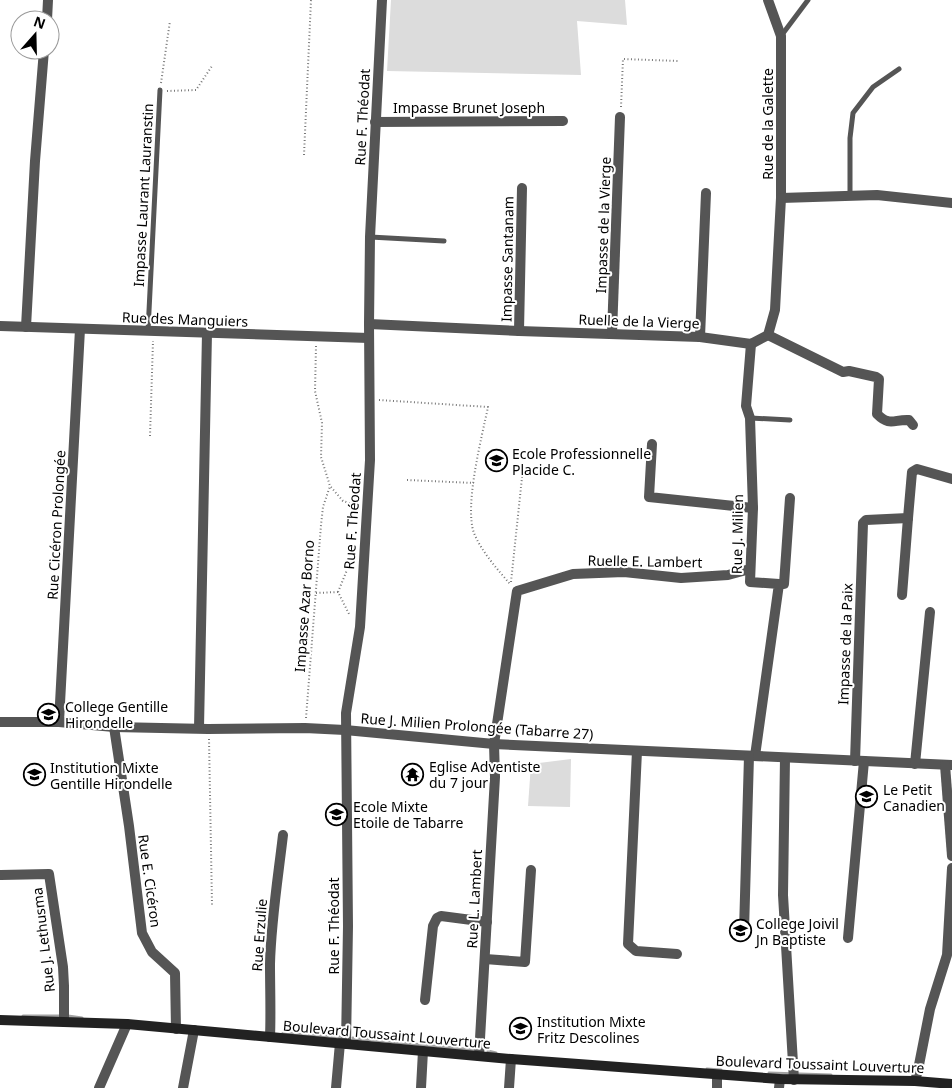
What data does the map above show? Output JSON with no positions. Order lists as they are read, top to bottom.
{
  "streets": {
    "main road": ["Boulevard Toussaint Louverture"],
    "street": [
      "Impasse Brunet Joseph",
      "Rue F. Théodat",
      "Rue de la Galette",
      "Impasse de la Vierge",
      "Impasse Santanam",
      "Rue des Manguiers",
      "Ruelle de la Vierge",
      "Rue Cicéron Prolongée",
      "Rue J. Milien",
      "Ruelle E. Lambert",
      "Impasse de la Paix",
      "Rue J. Milien Prolongée (Tabarre 27)",
      "Rue E. Cicéron",
      "Rue L. Lambert",
      "Rue Erzulie",
      "Rue J. Lethusma"
    ],
    "lane": ["Impasse Laurant Lauranstin"],
    "path": ["Impasse Azar Borno"]
  },
  "crossings": [
    ["Impasse Brunet Joseph", "Rue F. Théodat"],
    ["Rue F. Théodat", "Rue des Manguiers"],
    ["Rue F. Théodat", "Ruelle de la Vierge"],
    ["Rue F. Théodat", "Rue J. Milien Prolongée (Tabarre 27)"],
    ["Rue F. Théodat", "Boulevard Toussaint Louverture"],
    ["Impasse Laurant Lauranstin", "Rue des Manguiers"],
    ["Impasse de la Vierge", "Ruelle de la Vierge"],
    ["Impasse Santanam", "Ruelle de la Vierge"],
    ["Rue des Manguiers", "Rue Cicéron Prolongée"],
    ["Ruelle de la Vierge", "Rue J. Milien"],
    ["Rue Cicéron Prolongée", "Rue J. Milien Prolongée (Tabarre 27)"],
    ["Rue J. Milien", "Ruelle E. Lambert"],
    ["Ruelle E. Lambert", "Rue J. Milien Prolongée (Tabarre 27)"],
    ["Ruelle E. Lambert", "Rue L. Lambert"],
    ["Impasse Azar Borno", "Rue J. Milien Prolongée (Tabarre 27)"],
    ["Impasse de la Paix", "Rue J. Milien Prolongée (Tabarre 27)"],
    ["Rue J. Milien Prolongée (Tabarre 27)", "Rue E. Cicéron"],
    ["Rue J. Milien Prolongée (Tabarre 27)", "Rue L. Lambert"],
    ["Rue E. Cicéron", "Boulevard Toussaint Louverture"],
    ["Rue L. Lambert", "Boulevard Toussaint Louverture"],
    ["Rue Erzulie", "Boulevard Toussaint Louverture"],
    ["Rue J. Lethusma", "Boulevard Toussaint Louverture"]
  ],
  "places": {
    "school or university": [
      "Ecole Professionnelle Placide C.",
      "College Gentille Hirondelle",
      "Institution Mixte Gentille Hirondelle",
      "Le Petit Canadien",
      "Ecole Mixte Etoile de Tabarre",
      "College Joivil Jn Baptiste",
      "Institution Mixte Fritz Descolines"
    ],
    "temple": ["Eglise Adventiste du 7 jour"]
  },
  "north": "top"
}
